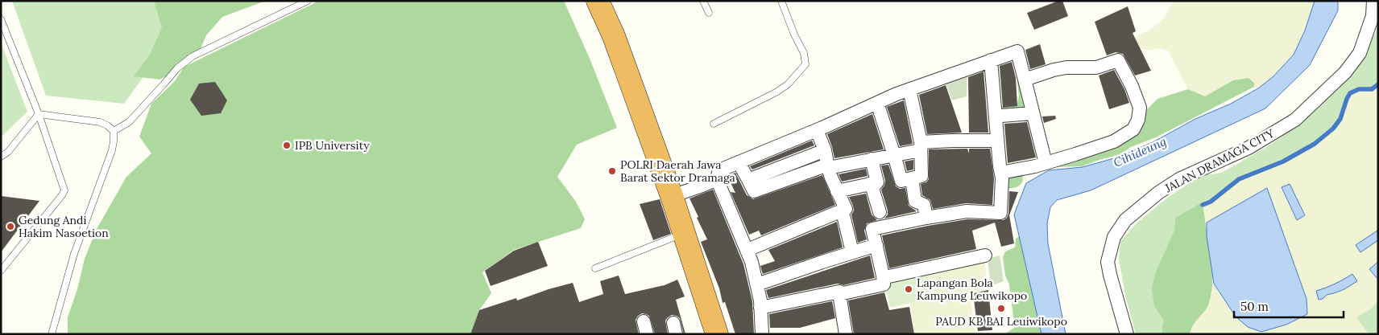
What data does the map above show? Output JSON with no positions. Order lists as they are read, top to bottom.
{
  "streets": {
    "street": ["JALAN DRAMAGA CITY"]
  },
  "water": ["Cihideung"],
  "places": [
    "IPB University",
    "POLRI Daerah Jawa Barat Sektor Dramaga",
    "Gedung Andi Hakim Nasoetion",
    "Lapangan Bola Kampung Leuwikopo",
    "PAUD KB BAI Leuiwikopo"
  ],
  "scale_bar": "50 m"
}
